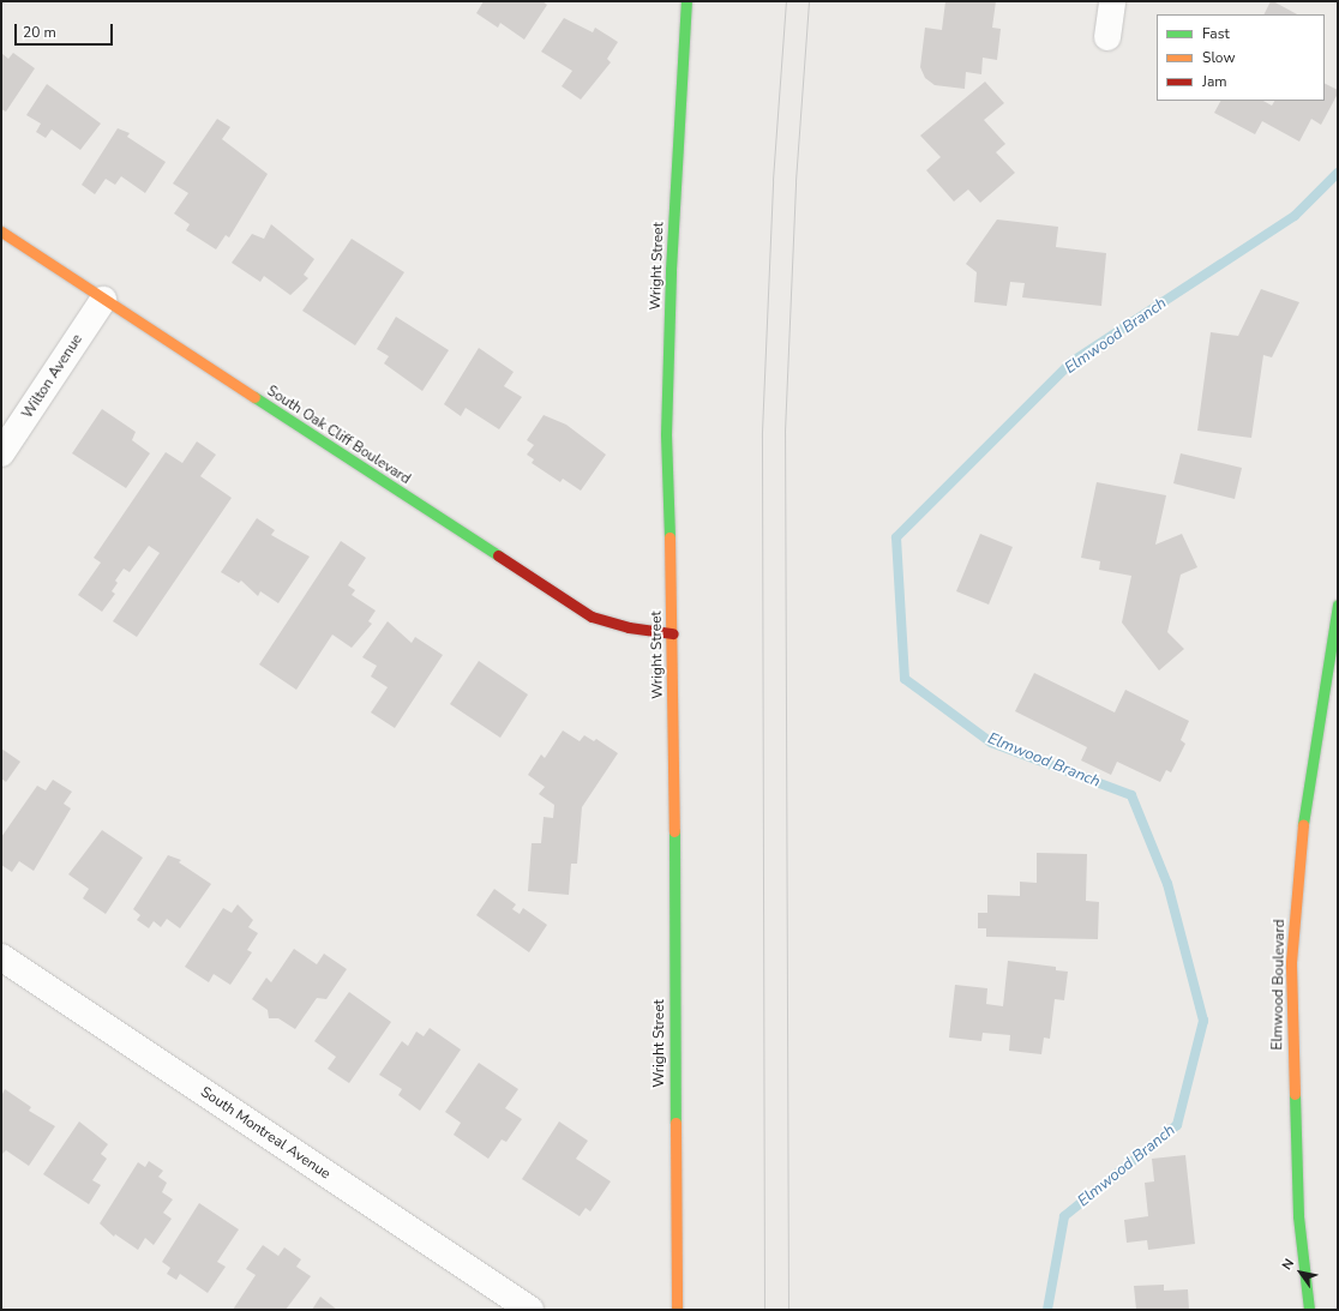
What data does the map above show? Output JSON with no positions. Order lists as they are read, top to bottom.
{
  "streets": {
    "street": [
      "Wright Street",
      "Wilton Avenue",
      "South Oak Cliff Boulevard",
      "Elmwood Boulevard",
      "South Montreal Avenue"
    ]
  },
  "crossings": [
    ["Wright Street", "South Oak Cliff Boulevard"],
    ["Wilton Avenue", "South Oak Cliff Boulevard"]
  ],
  "water": ["Elmwood Branch"],
  "legend": ["Fast", "Slow", "Jam"],
  "scale_bar": "20 m",
  "north": "top left"
}
